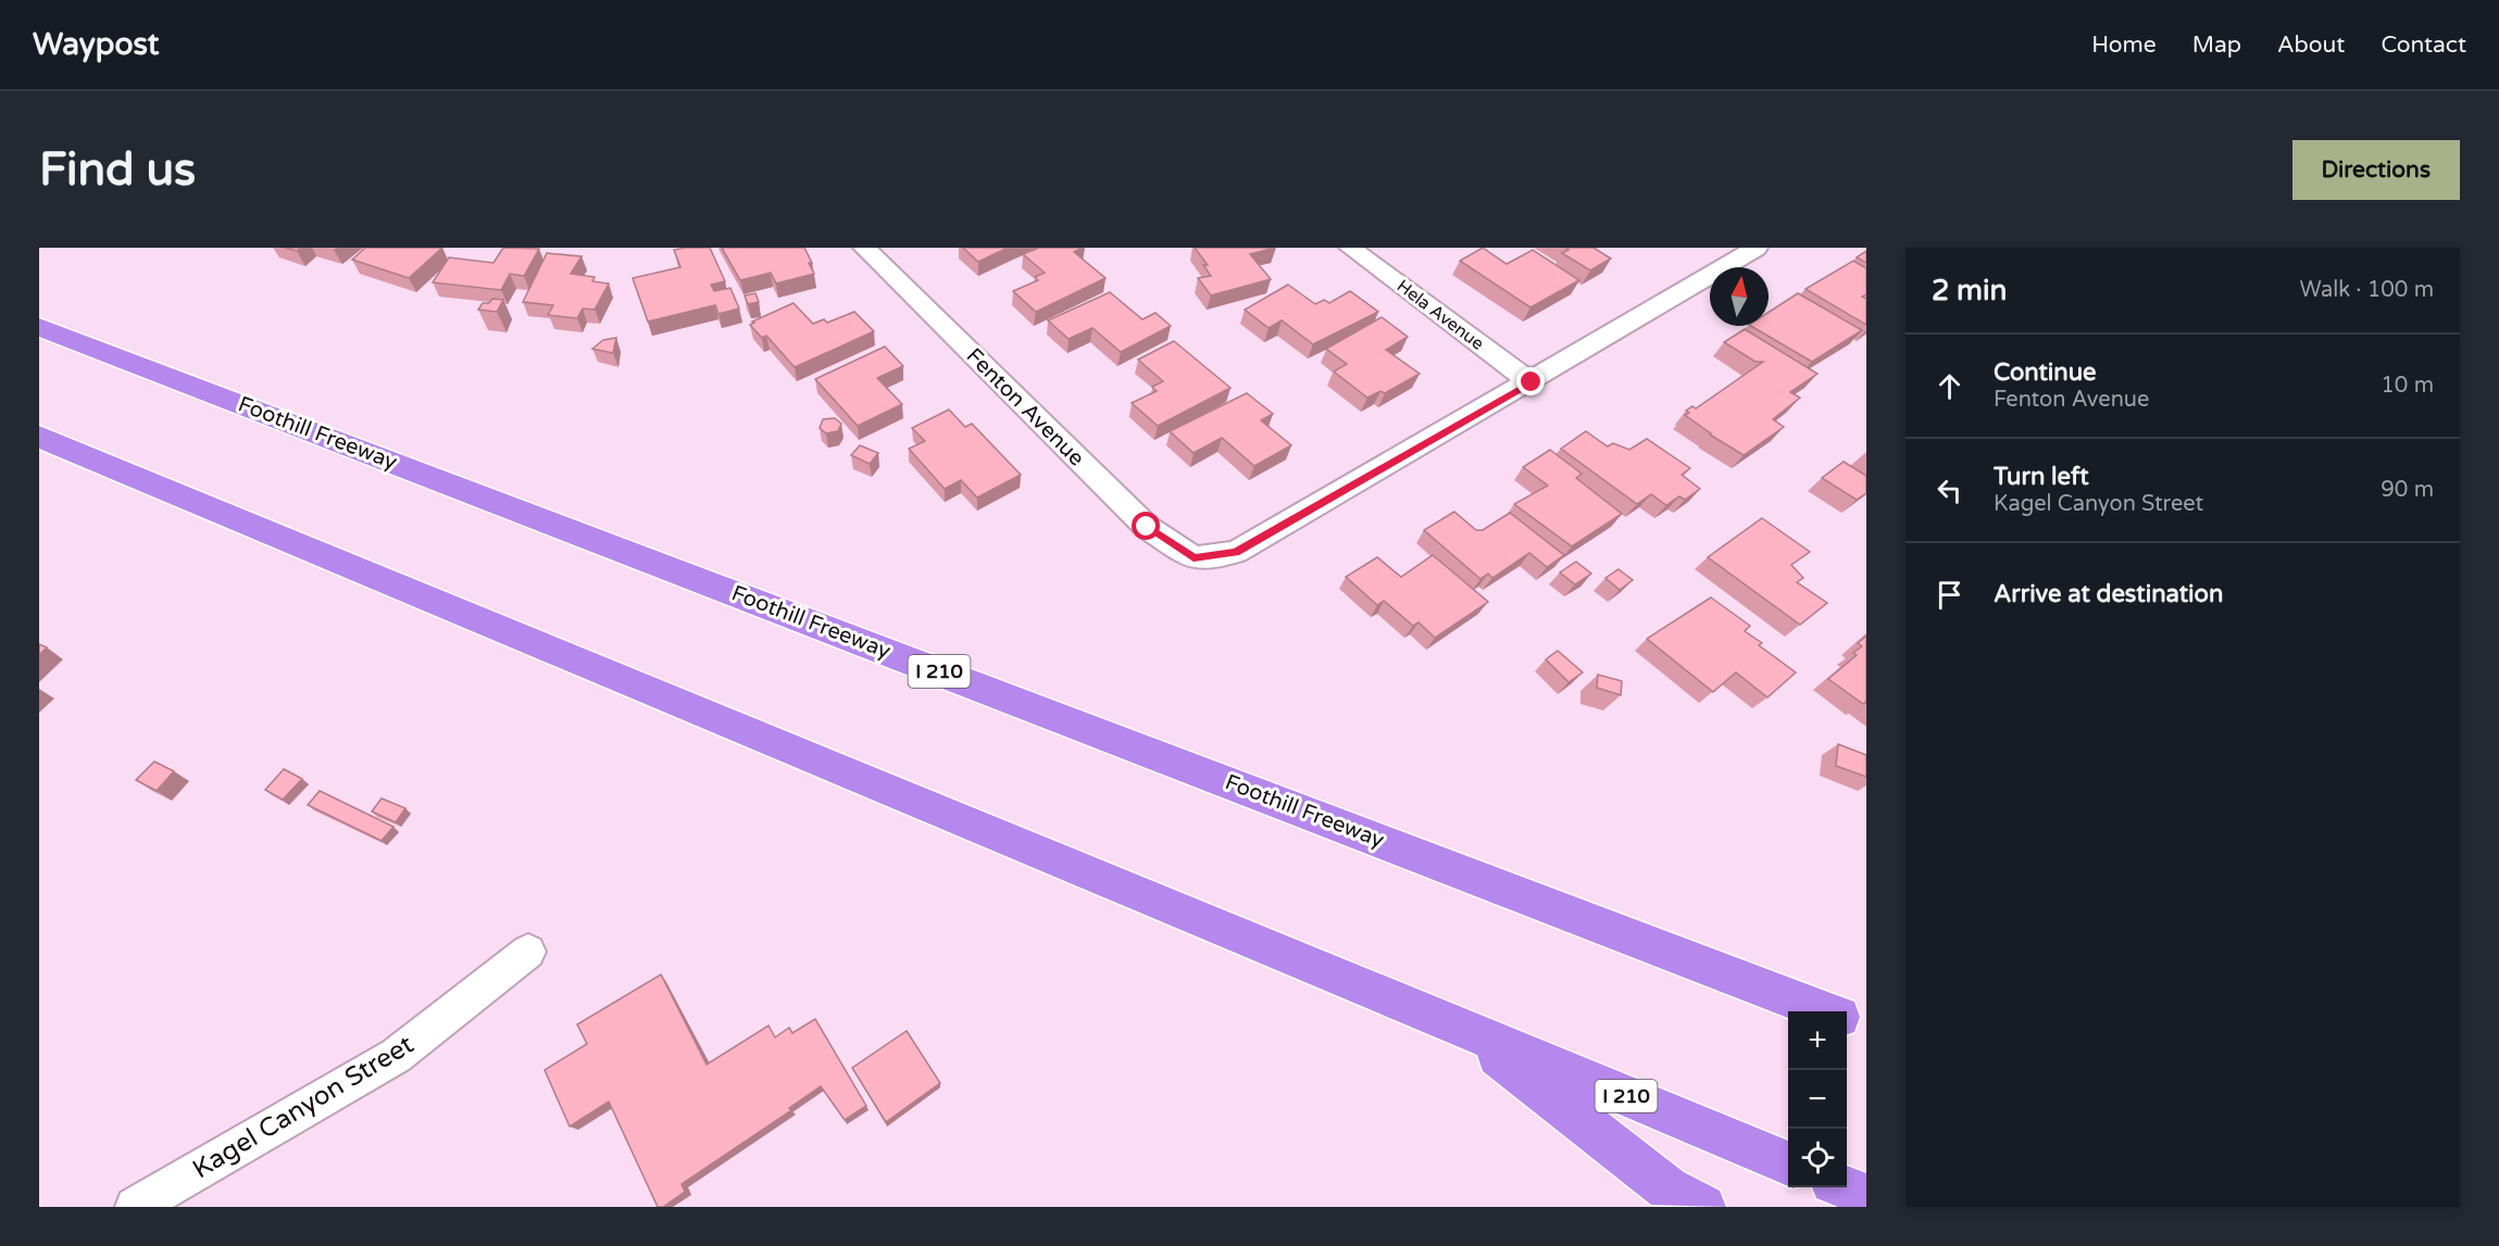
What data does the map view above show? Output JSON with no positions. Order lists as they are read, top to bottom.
{
  "streets": {
    "highway": ["Foothill Freeway", "I 210"],
    "street": ["Hela Avenue", "Fenton Avenue", "Kagel Canyon Street"]
  },
  "crossings": [
    ["Hela Avenue", "Fenton Avenue"]
  ],
  "north": "top",
  "page": {
    "header": "Waypost",
    "nav": [
      "Home",
      "Map",
      "About",
      "Contact"
    ],
    "buttons": "Directions",
    "title": "Find us",
    "heading": ["2 min", "Walk · 100 m"],
    "list": [
      ["Continue", "Fenton Avenue", "10 m"],
      ["Turn left", "Kagel Canyon Street", "90 m"],
      "Arrive at destination"
    ],
    "map_buttons": ["+", "−"]
  }
}
